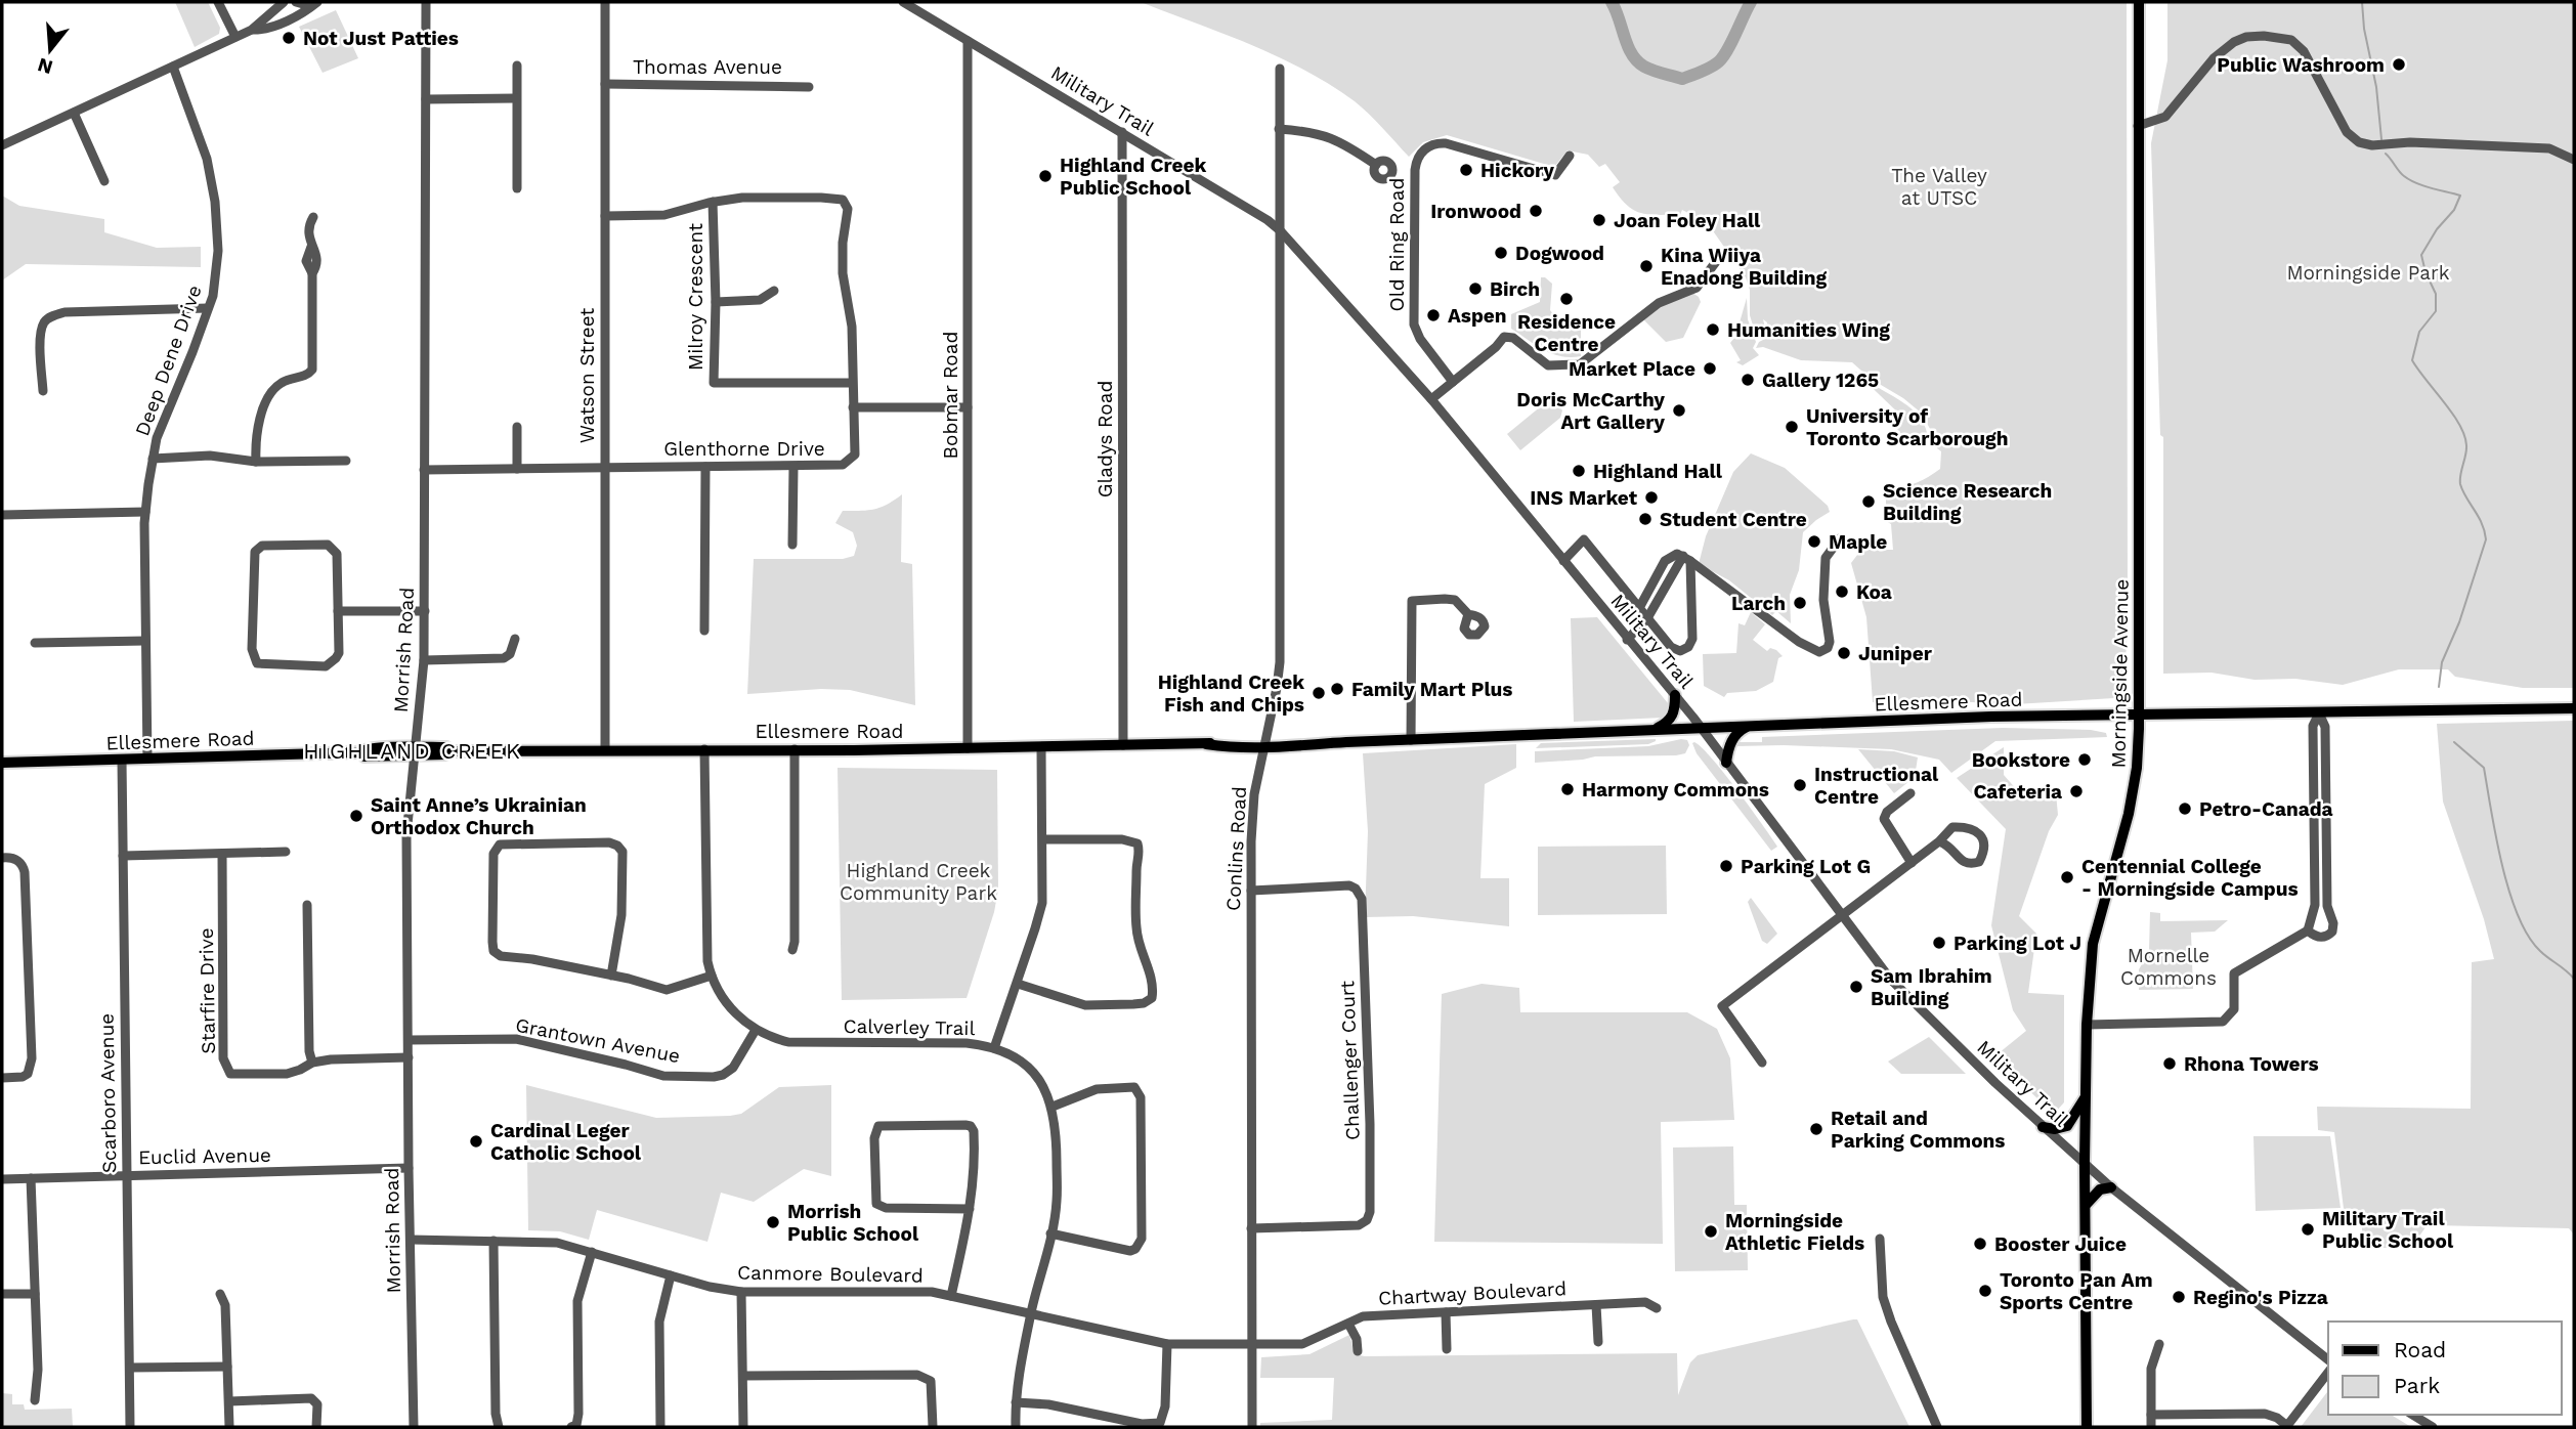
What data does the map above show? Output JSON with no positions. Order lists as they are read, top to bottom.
{
  "streets": {
    "main road": ["Morningside Avenue", "Ellesmere Road"],
    "street": [
      "Thomas Avenue",
      "Military Trail",
      "Old Ring Road",
      "Milroy Crescent",
      "Deep Dene Drive",
      "Watson Street",
      "Bobmar Road",
      "Gladys Road",
      "Glenthorne Drive",
      "Morrish Road",
      "Conlins Road",
      "Starfire Drive",
      "Calverley Trail",
      "Grantown Avenue",
      "Challenger Court",
      "Scarboro Avenue",
      "Euclid Avenue",
      "Canmore Boulevard",
      "Chartway Boulevard"
    ]
  },
  "crossings": [
    ["Thomas Avenue", "Watson Street"],
    ["Military Trail", "Bobmar Road"],
    ["Military Trail", "Gladys Road"],
    ["Military Trail", "Morningside Avenue"],
    ["Military Trail", "Ellesmere Road"],
    ["Military Trail", "Conlins Road"],
    ["Milroy Crescent", "Glenthorne Drive"],
    ["Deep Dene Drive", "Ellesmere Road"],
    ["Watson Street", "Glenthorne Drive"],
    ["Watson Street", "Ellesmere Road"],
    ["Bobmar Road", "Ellesmere Road"],
    ["Gladys Road", "Ellesmere Road"],
    ["Glenthorne Drive", "Morrish Road"],
    ["Morrish Road", "Ellesmere Road"],
    ["Morrish Road", "Starfire Drive"],
    ["Morrish Road", "Grantown Avenue"],
    ["Morrish Road", "Euclid Avenue"],
    ["Morrish Road", "Canmore Boulevard"],
    ["Morningside Avenue", "Ellesmere Road"],
    ["Ellesmere Road", "Conlins Road"],
    ["Ellesmere Road", "Calverley Trail"],
    ["Ellesmere Road", "Scarboro Avenue"],
    ["Conlins Road", "Challenger Court"],
    ["Conlins Road", "Canmore Boulevard"],
    ["Conlins Road", "Chartway Boulevard"],
    ["Calverley Trail", "Grantown Avenue"],
    ["Calverley Trail", "Canmore Boulevard"],
    ["Scarboro Avenue", "Euclid Avenue"],
    ["Canmore Boulevard", "Chartway Boulevard"]
  ],
  "districts": ["HIGHLAND CREEK"],
  "parks": [
    "The Valley at UTSC",
    "Morningside Park",
    "Highland Creek Community Park",
    "Mornelle Commons"
  ],
  "places": [
    "Not Just Patties",
    "Public Washroom",
    "Hickory",
    "Highland Creek Public School",
    "Ironwood",
    "Joan Foley Hall",
    "Dogwood",
    "Kina Wiiya Enadong Building",
    "Birch",
    "Residence Centre",
    "Aspen",
    "Humanities Wing",
    "Market Place",
    "Gallery 1265",
    "Doris McCarthy Art Gallery",
    "University of Toronto Scarborough",
    "Highland Hall",
    "INS Market",
    "Science Research Building",
    "Student Centre",
    "Maple",
    "Koa",
    "Larch",
    "Juniper",
    "Family Mart Plus",
    "Highland Creek Fish and Chips",
    "Bookstore",
    "Instructional Centre",
    "Harmony Commons",
    "Cafeteria",
    "Petro-Canada",
    "Saint Anne’s Ukrainian Orthodox Church",
    "Parking Lot G",
    "Centennial College - Morningside Campus",
    "Parking Lot J",
    "Sam Ibrahim Building",
    "Rhona Towers",
    "Retail and Parking Commons",
    "Cardinal Leger Catholic School",
    "Morrish Public School",
    "Military Trail Public School",
    "Morningside Athletic Fields",
    "Booster Juice",
    "Toronto Pan Am Sports Centre",
    "Regino's Pizza"
  ],
  "legend": ["Road", "Park"],
  "north": "bottom"
}
